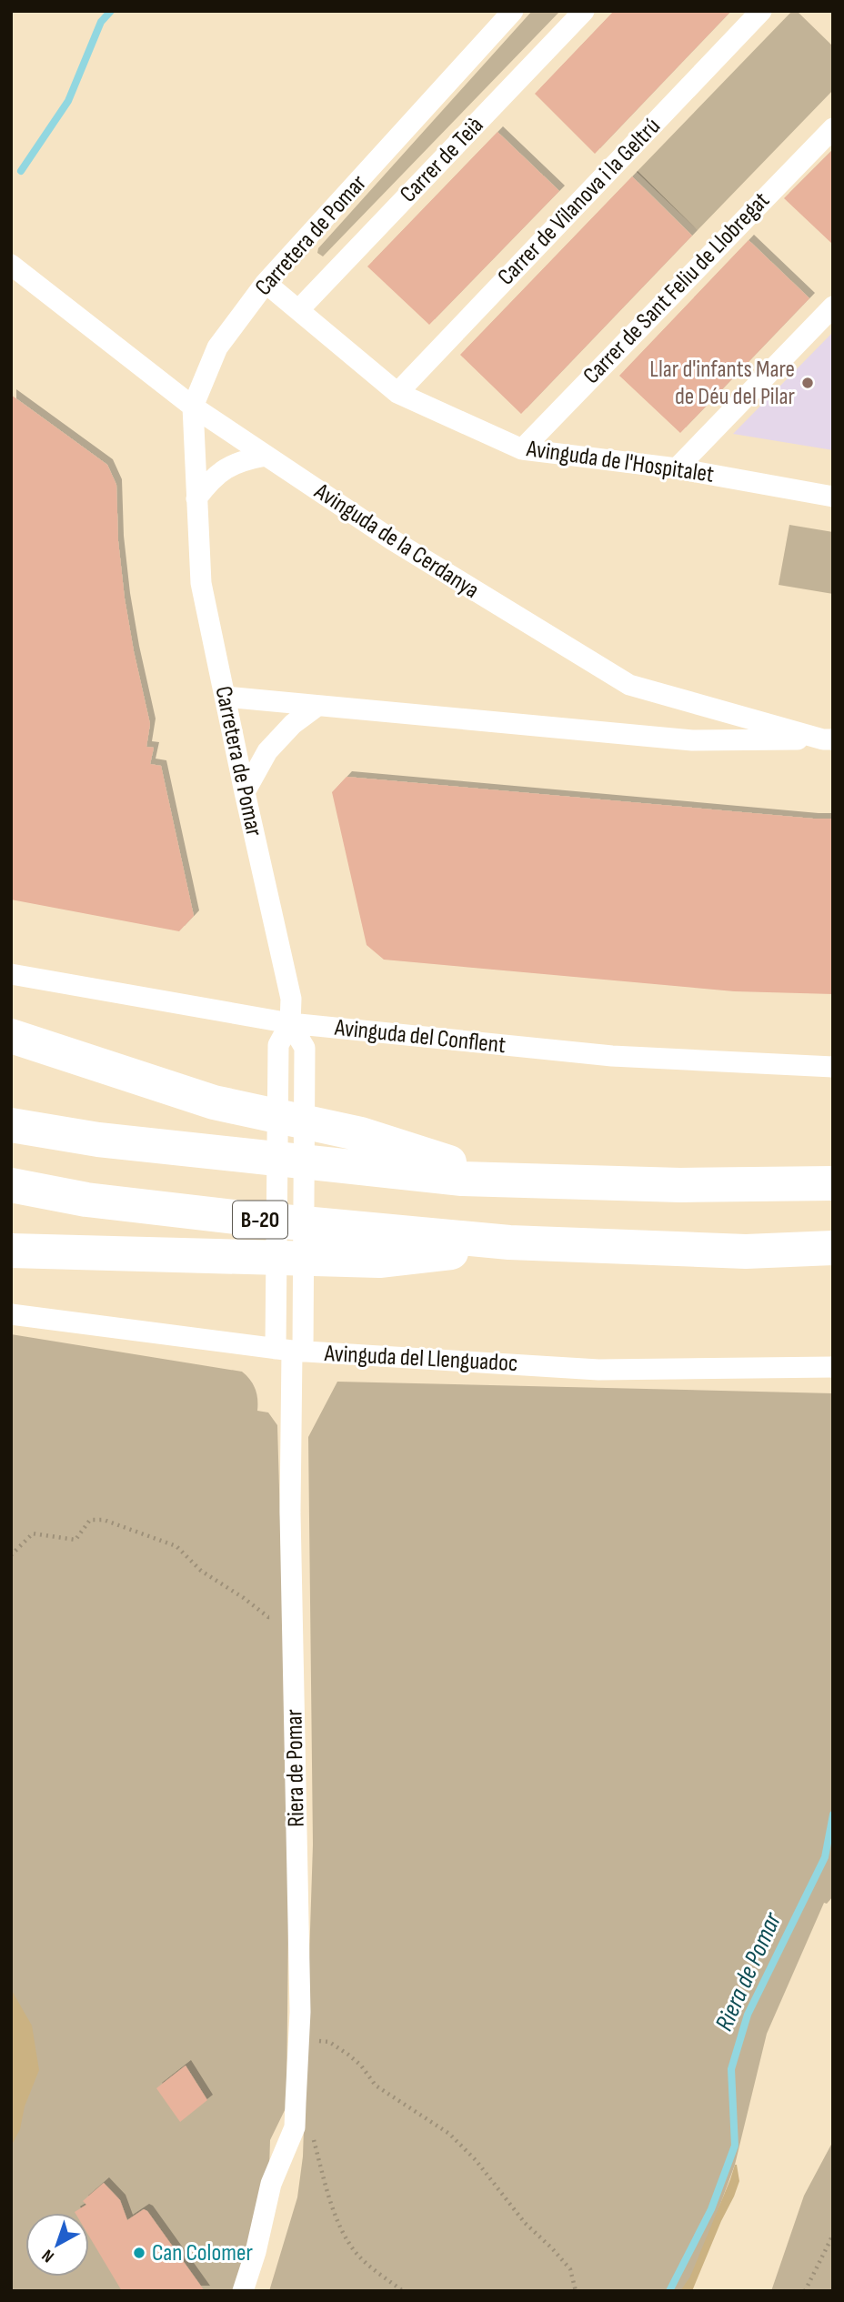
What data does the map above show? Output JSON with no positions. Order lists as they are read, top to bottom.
{
  "streets": {
    "highway": ["B-20"],
    "street": [
      "Carrer de Teià",
      "Carrer de Vilanova i la Geltrú",
      "Carretera de Pomar",
      "Carrer de Sant Feliu de Llobregat",
      "Avinguda de l'Hospitalet",
      "Avinguda de la Cerdanya",
      "Avinguda del Conflent",
      "Avinguda del Llenguadoc",
      "Riera de Pomar"
    ]
  },
  "crossings": [
    ["Carrer de Teià", "Avinguda de l'Hospitalet"],
    ["Carrer de Vilanova i la Geltrú", "Avinguda de l'Hospitalet"],
    ["Carretera de Pomar", "Avinguda de l'Hospitalet"],
    ["Carretera de Pomar", "Avinguda de la Cerdanya"],
    ["Carretera de Pomar", "Avinguda del Conflent"],
    ["Carretera de Pomar", "Avinguda del Llenguadoc"],
    ["Carretera de Pomar", "Riera de Pomar"],
    ["Carrer de Sant Feliu de Llobregat", "Avinguda de l'Hospitalet"],
    ["Avinguda del Llenguadoc", "Riera de Pomar"]
  ],
  "water": ["Riera de Pomar"],
  "places": ["Llar d'infants Mare de Déu del Pilar", "Can Colomer"],
  "north": "bottom left"
}
